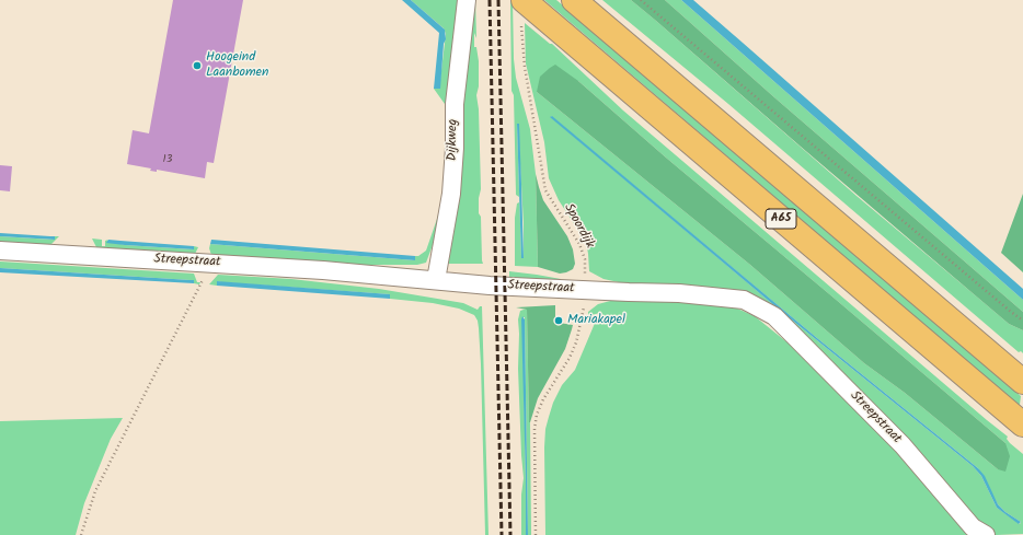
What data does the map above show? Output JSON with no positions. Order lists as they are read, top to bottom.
{
  "streets": {
    "highway": ["A65"],
    "street": ["Dijkweg", "Streepstraat"],
    "path": ["Spoordijk"]
  },
  "crossings": [
    ["Dijkweg", "Streepstraat"],
    ["Spoordijk", "Streepstraat"]
  ],
  "places": ["Hoogeind Laanbomen", "Mariakapel"],
  "house_numbers": ["13"]
}
